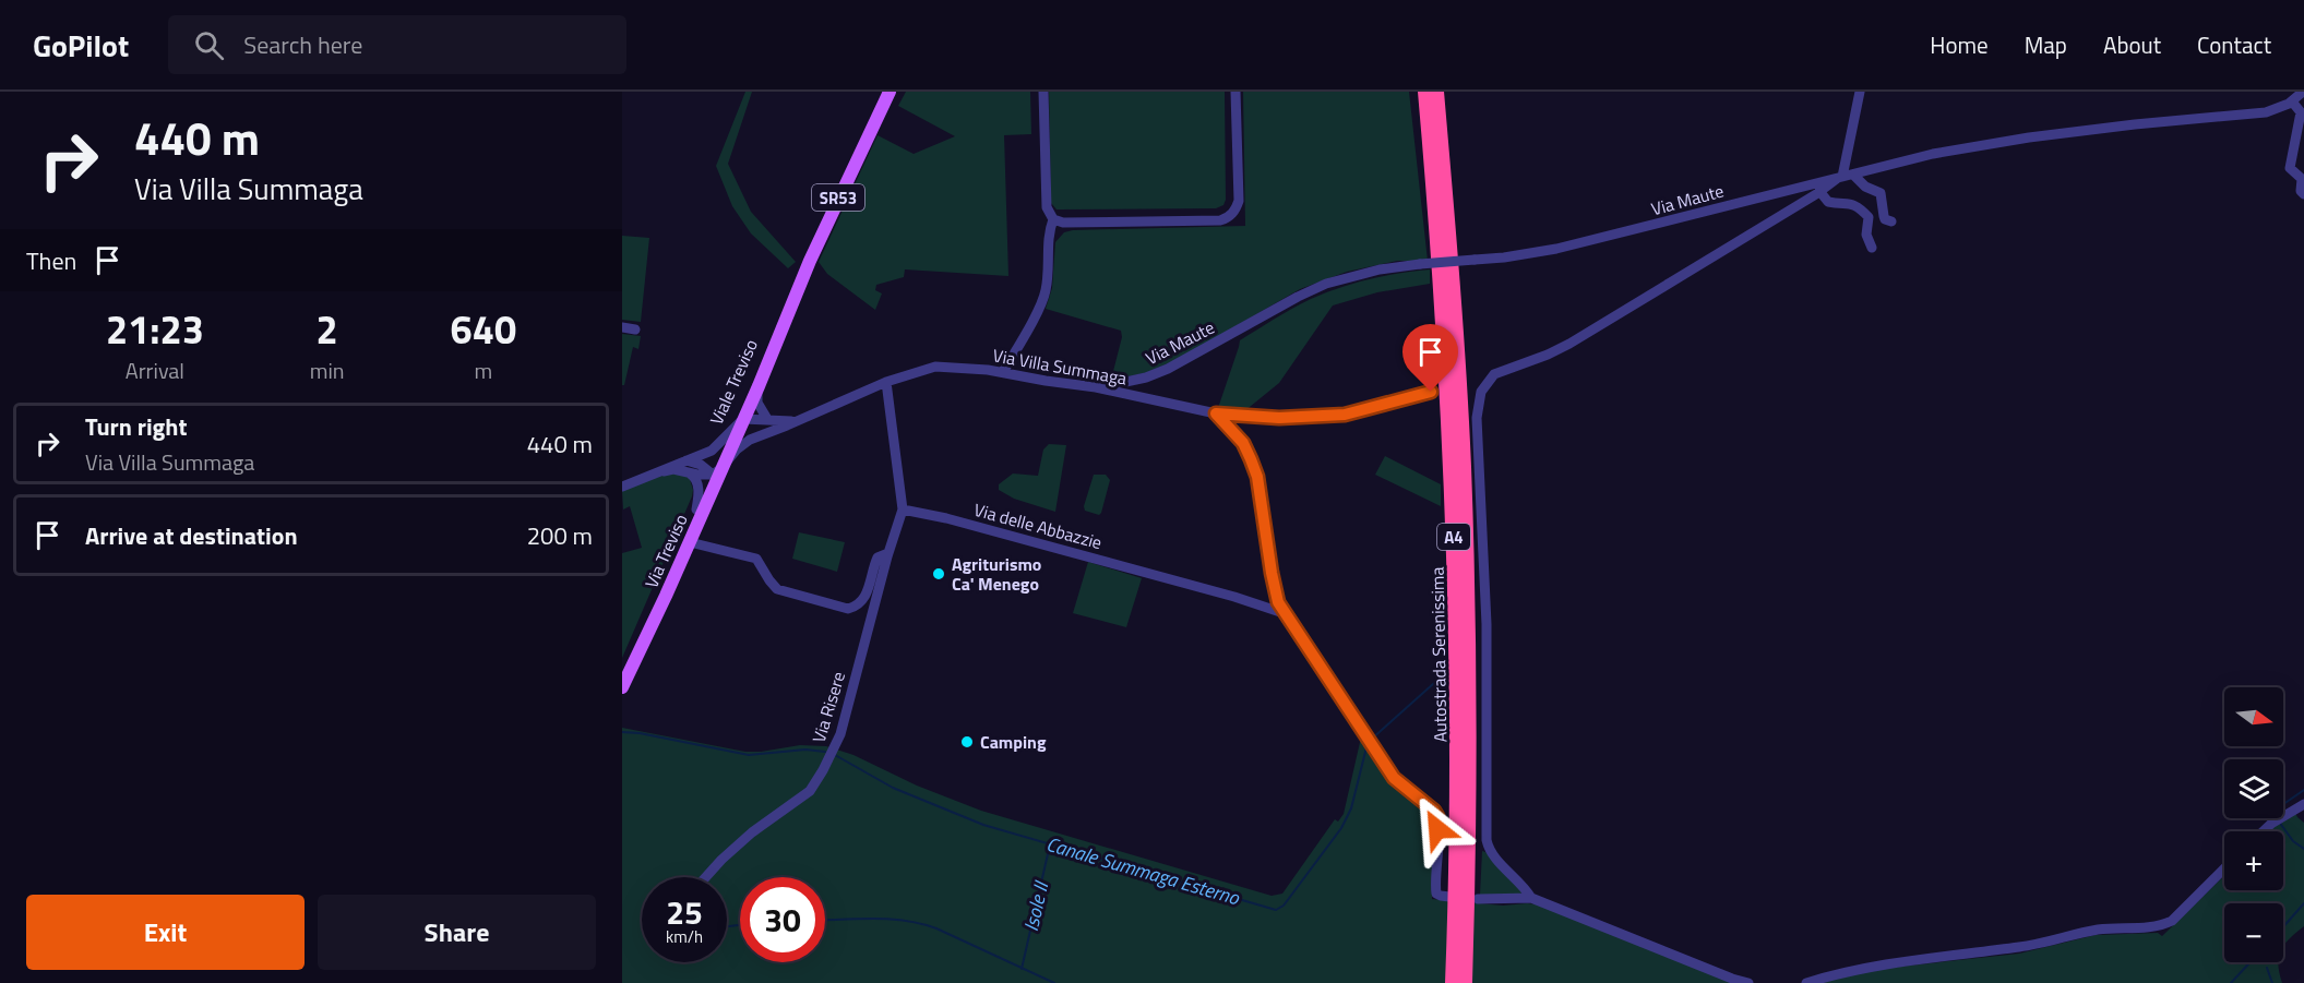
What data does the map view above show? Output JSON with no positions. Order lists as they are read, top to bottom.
{
  "streets": {
    "highway": ["A4", "Autostrada Serenissima"],
    "main road": ["SR53", "Viale Treviso", "Via Treviso"],
    "street": [
      "Via Maute",
      "Via Villa Summaga",
      "Via delle Abbazzie",
      "Via Risere"
    ]
  },
  "crossings": [
    ["Via Maute", "Via Villa Summaga"],
    ["Via Villa Summaga", "Viale Treviso"],
    ["Via Villa Summaga", "Via Treviso"],
    ["Viale Treviso", "Via Treviso"],
    ["Via delle Abbazzie", "Via Risere"],
    ["Via Treviso", "Via Risere"]
  ],
  "water": ["Canale Summaga Esterno", "Isole II"],
  "places": ["Agriturismo Ca' Menego", "Camping"],
  "north": "right",
  "page": {
    "header": "GoPilot",
    "search": "Search here",
    "nav": [
      "Home",
      "Map",
      "About",
      "Contact"
    ],
    "turn": ["440 m", "Via Villa Summaga"],
    "then": "Then",
    "eta": [
      "21:23",
      "Arrival",
      "2",
      "min",
      "640",
      "m"
    ],
    "list": [
      {
        "name": "Turn right",
        "note": "Via Villa Summaga",
        "value": "440 m"
      },
      {
        "name": "Arrive at destination",
        "value": "200 m"
      }
    ],
    "map_buttons": ["+", "−"],
    "speed": "25 km/h",
    "limit": "30",
    "buttons": ["Exit", "Share"]
  }
}
